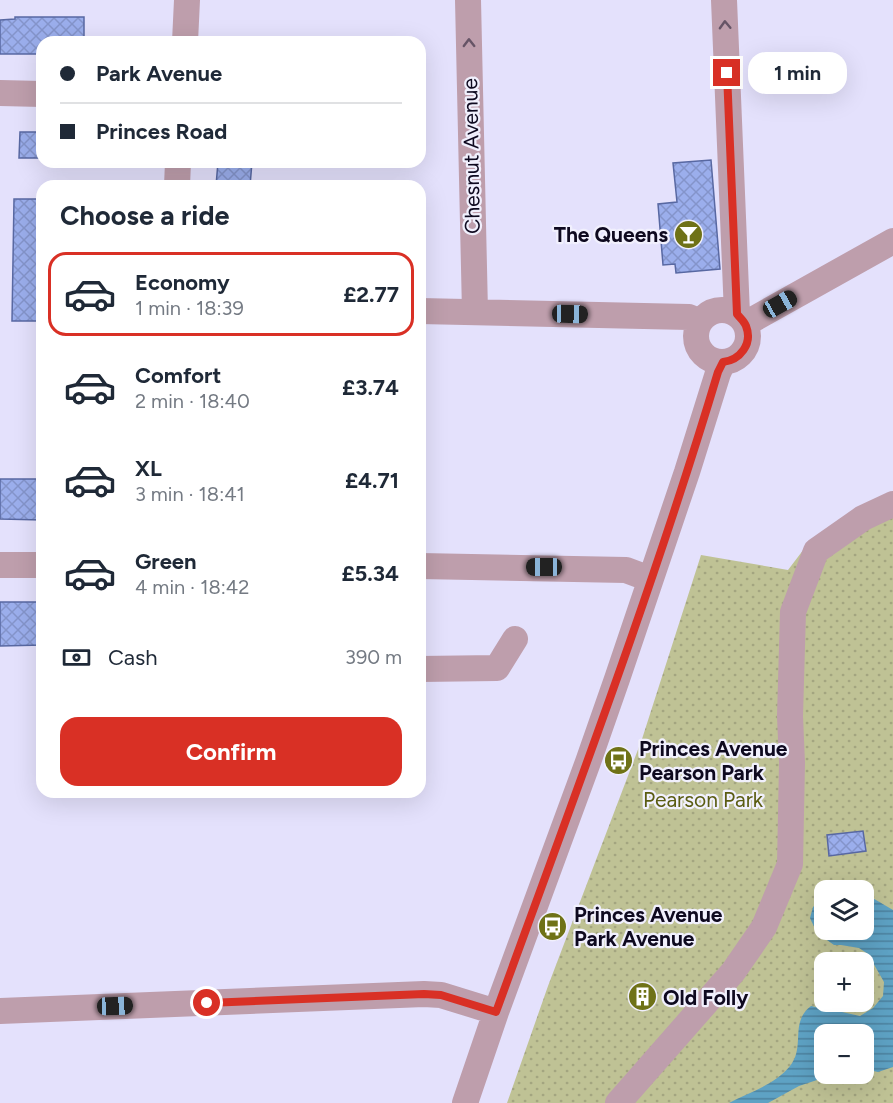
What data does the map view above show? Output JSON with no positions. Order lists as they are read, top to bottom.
{
  "streets": {
    "street": ["Chesnut Avenue"]
  },
  "one_way": ["Chesnut Avenue"],
  "parks": ["Pearson Park"],
  "places": {
    "bar": ["The Queens"],
    "bus stop": ["Princes Avenue Pearson Park", "Princes Avenue Park Avenue"],
    "building": ["Old Folly"]
  },
  "page": {
    "banner": ["Park Avenue", "Princes Road"],
    "bubble": "1 min",
    "heading": "Choose a ride",
    "list": [
      {
        "name": "Economy",
        "note": "1 min · 18:39",
        "value": "£2.77"
      },
      {
        "name": "Comfort",
        "note": "2 min · 18:40",
        "value": "£3.74"
      },
      {
        "name": "XL",
        "note": "3 min · 18:41",
        "value": "£4.71"
      },
      {
        "name": "Green",
        "note": "4 min · 18:42",
        "value": "£5.34"
      }
    ],
    "pay": ["Cash", "390 m"],
    "buttons": "Confirm",
    "map_buttons": ["+", "−"]
  }
}
